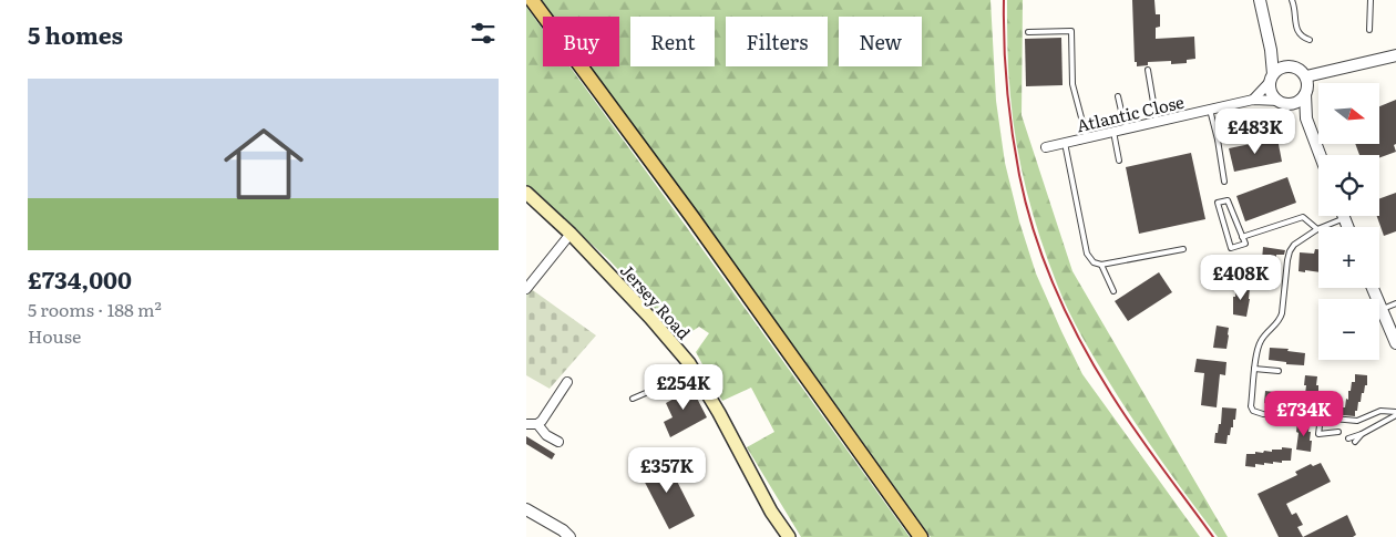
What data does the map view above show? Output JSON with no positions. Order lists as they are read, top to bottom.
{
  "streets": {
    "main road": ["Jersey Road"],
    "street": ["Atlantic Close"]
  },
  "north": "right",
  "page": {
    "heading": "5 homes",
    "chip": [
      "Buy",
      "Rent",
      "Filters",
      "New"
    ],
    "list": [
      {
        "name": "£734,000",
        "note": "5 rooms · 188 m² · House"
      }
    ],
    "map_buttons": ["+", "−"],
    "price": [
      "£483K",
      "£408K",
      "£254K",
      "£734K",
      "£357K"
    ]
  }
}
